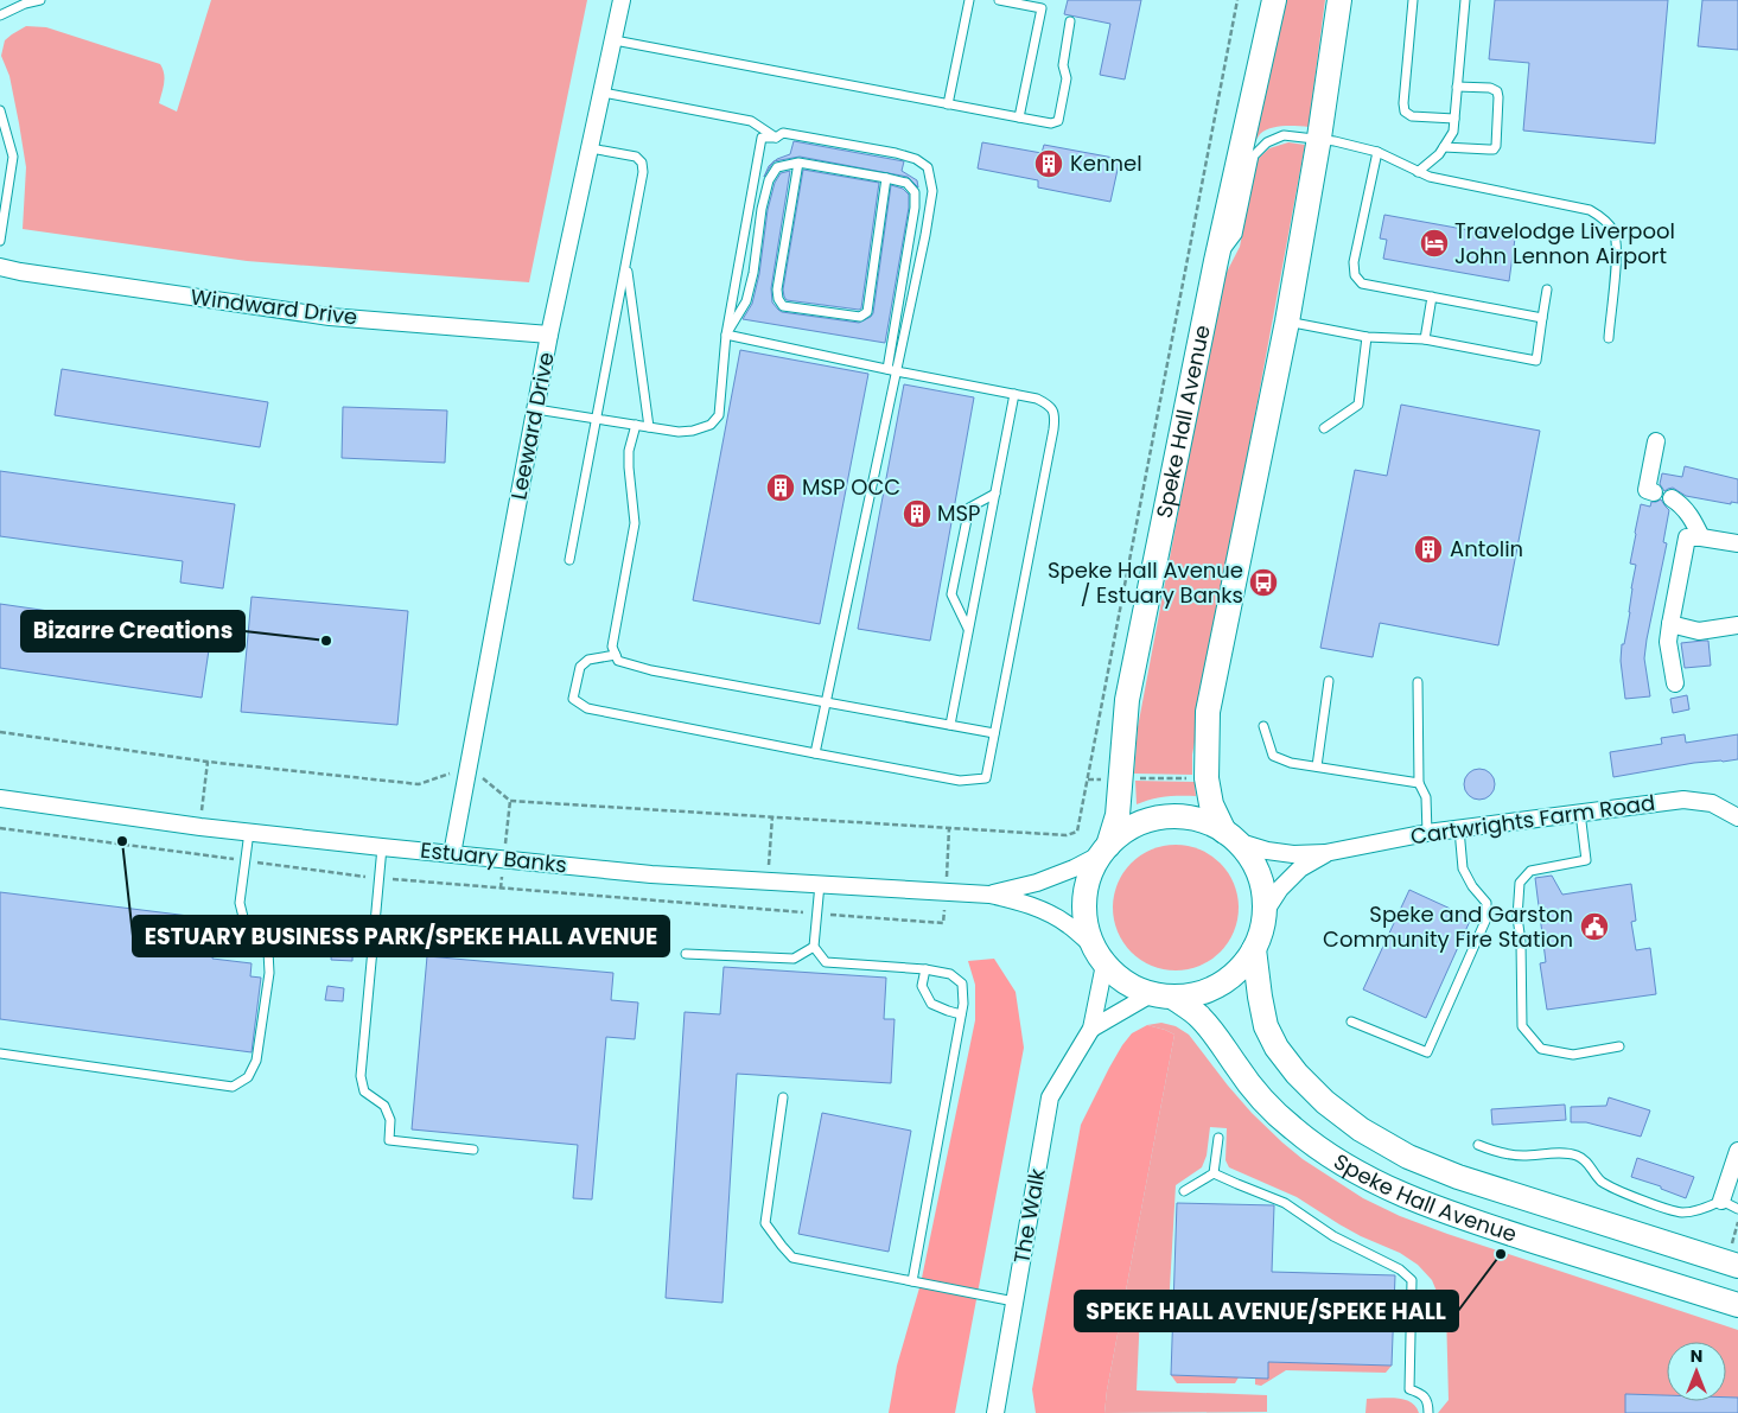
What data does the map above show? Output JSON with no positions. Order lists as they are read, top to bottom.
{
  "streets": {
    "street": [
      "Windward Drive",
      "Speke Hall Avenue",
      "Leeward Drive",
      "Cartwrights Farm Road",
      "Estuary Banks",
      "The Walk"
    ]
  },
  "crossings": [
    ["Windward Drive", "Leeward Drive"],
    ["Speke Hall Avenue", "Cartwrights Farm Road"],
    ["Speke Hall Avenue", "Estuary Banks"],
    ["Speke Hall Avenue", "The Walk"],
    ["Leeward Drive", "Estuary Banks"],
    ["Cartwrights Farm Road", "Estuary Banks"],
    ["Cartwrights Farm Road", "The Walk"],
    ["Estuary Banks", "The Walk"]
  ],
  "places": {
    "building": [
      "Kennel",
      "MSP OCC",
      "MSP",
      "Antolin"
    ],
    "hotel": ["Travelodge Liverpool John Lennon Airport"],
    "bus stop": ["Speke Hall Avenue / Estuary Banks"],
    "other": ["Bizarre Creations", "ESTUARY BUSINESS PARK/SPEKE HALL AVENUE", "SPEKE HALL AVENUE/SPEKE HALL"],
    "public building": ["Speke and Garston Community Fire Station"]
  },
  "north": "top"
}
